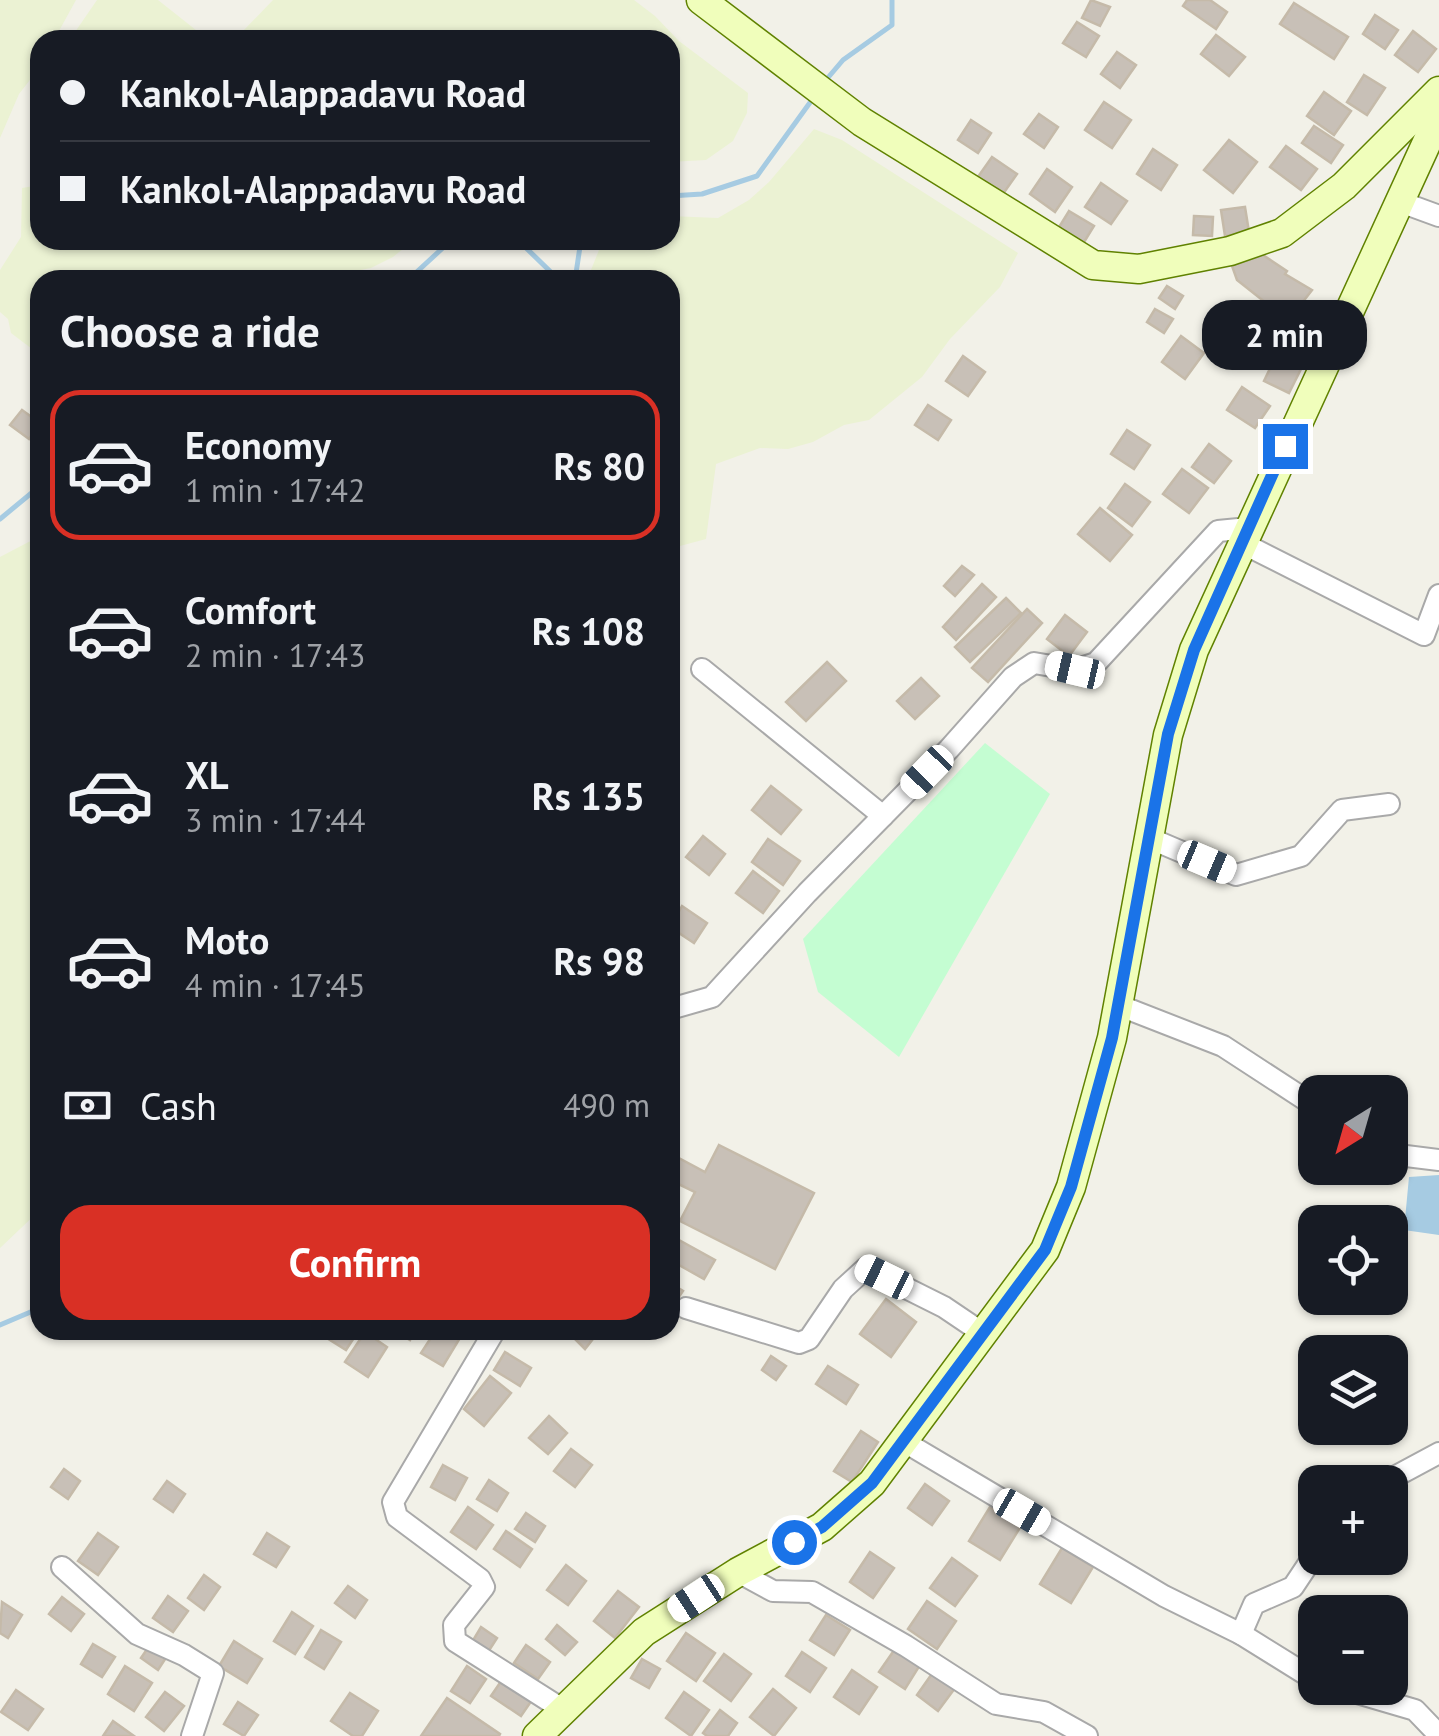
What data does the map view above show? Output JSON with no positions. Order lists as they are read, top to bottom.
{
  "north": "bottom left",
  "page": {
    "banner": ["Kankol-Alappadavu Road", "Kankol-Alappadavu Road"],
    "heading": "Choose a ride",
    "bubble": "2 min",
    "list": [
      {
        "name": "Economy",
        "note": "1 min · 17:42",
        "value": "Rs 80"
      },
      {
        "name": "Comfort",
        "note": "2 min · 17:43",
        "value": "Rs 108"
      },
      {
        "name": "XL",
        "note": "3 min · 17:44",
        "value": "Rs 135"
      },
      {
        "name": "Moto",
        "note": "4 min · 17:45",
        "value": "Rs 98"
      }
    ],
    "pay": ["Cash", "490 m"],
    "map_buttons": ["+", "−"],
    "buttons": "Confirm"
  }
}
